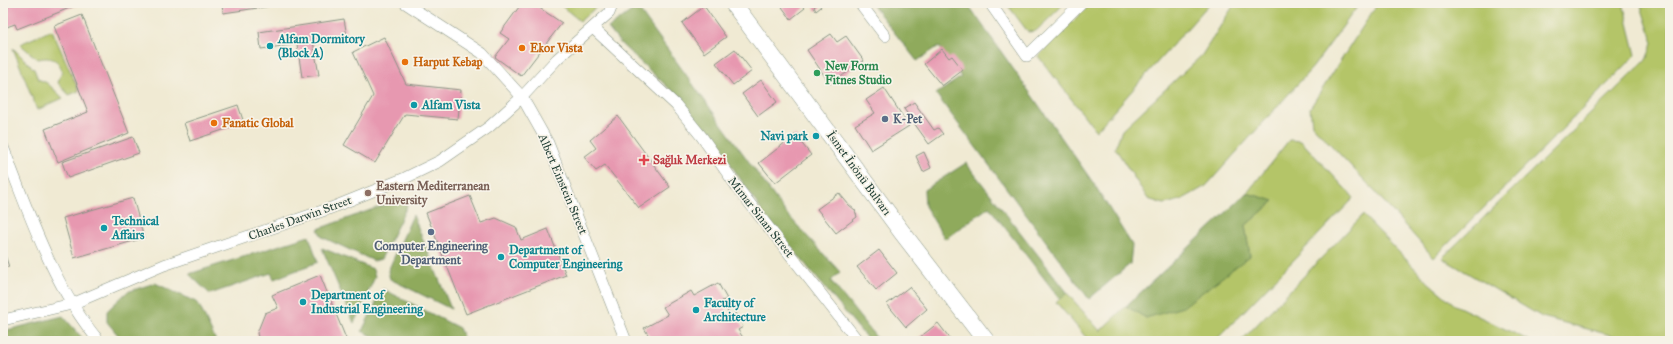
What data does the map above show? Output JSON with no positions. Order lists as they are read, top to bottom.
{
  "streets": {
    "main road": ["İsmet İnönü Bulvarı"],
    "street": ["Albert Einstein Street", "Mimar Sinan Street", "Charles Darwin Street"]
  },
  "crossings": [
    ["Albert Einstein Street", "Charles Darwin Street"],
    ["Mimar Sinan Street", "Charles Darwin Street"]
  ],
  "places": {
    "other": [
      "Alfam Dormitory (Block A)",
      "Ekor Vista",
      "Harput Kebap",
      "New Form Fitnes Studio",
      "Alfam Vista",
      "K-Pet",
      "Fanatic Global",
      "Navi park",
      "Eastern Mediterranean University",
      "Technical Affairs",
      "Computer Engineering Department",
      "Department of Computer Engineering",
      "Department of Industrial Engineering",
      "Faculty of Architecture"
    ],
    "health": ["Sağlık Merkezi"]
  }
}
